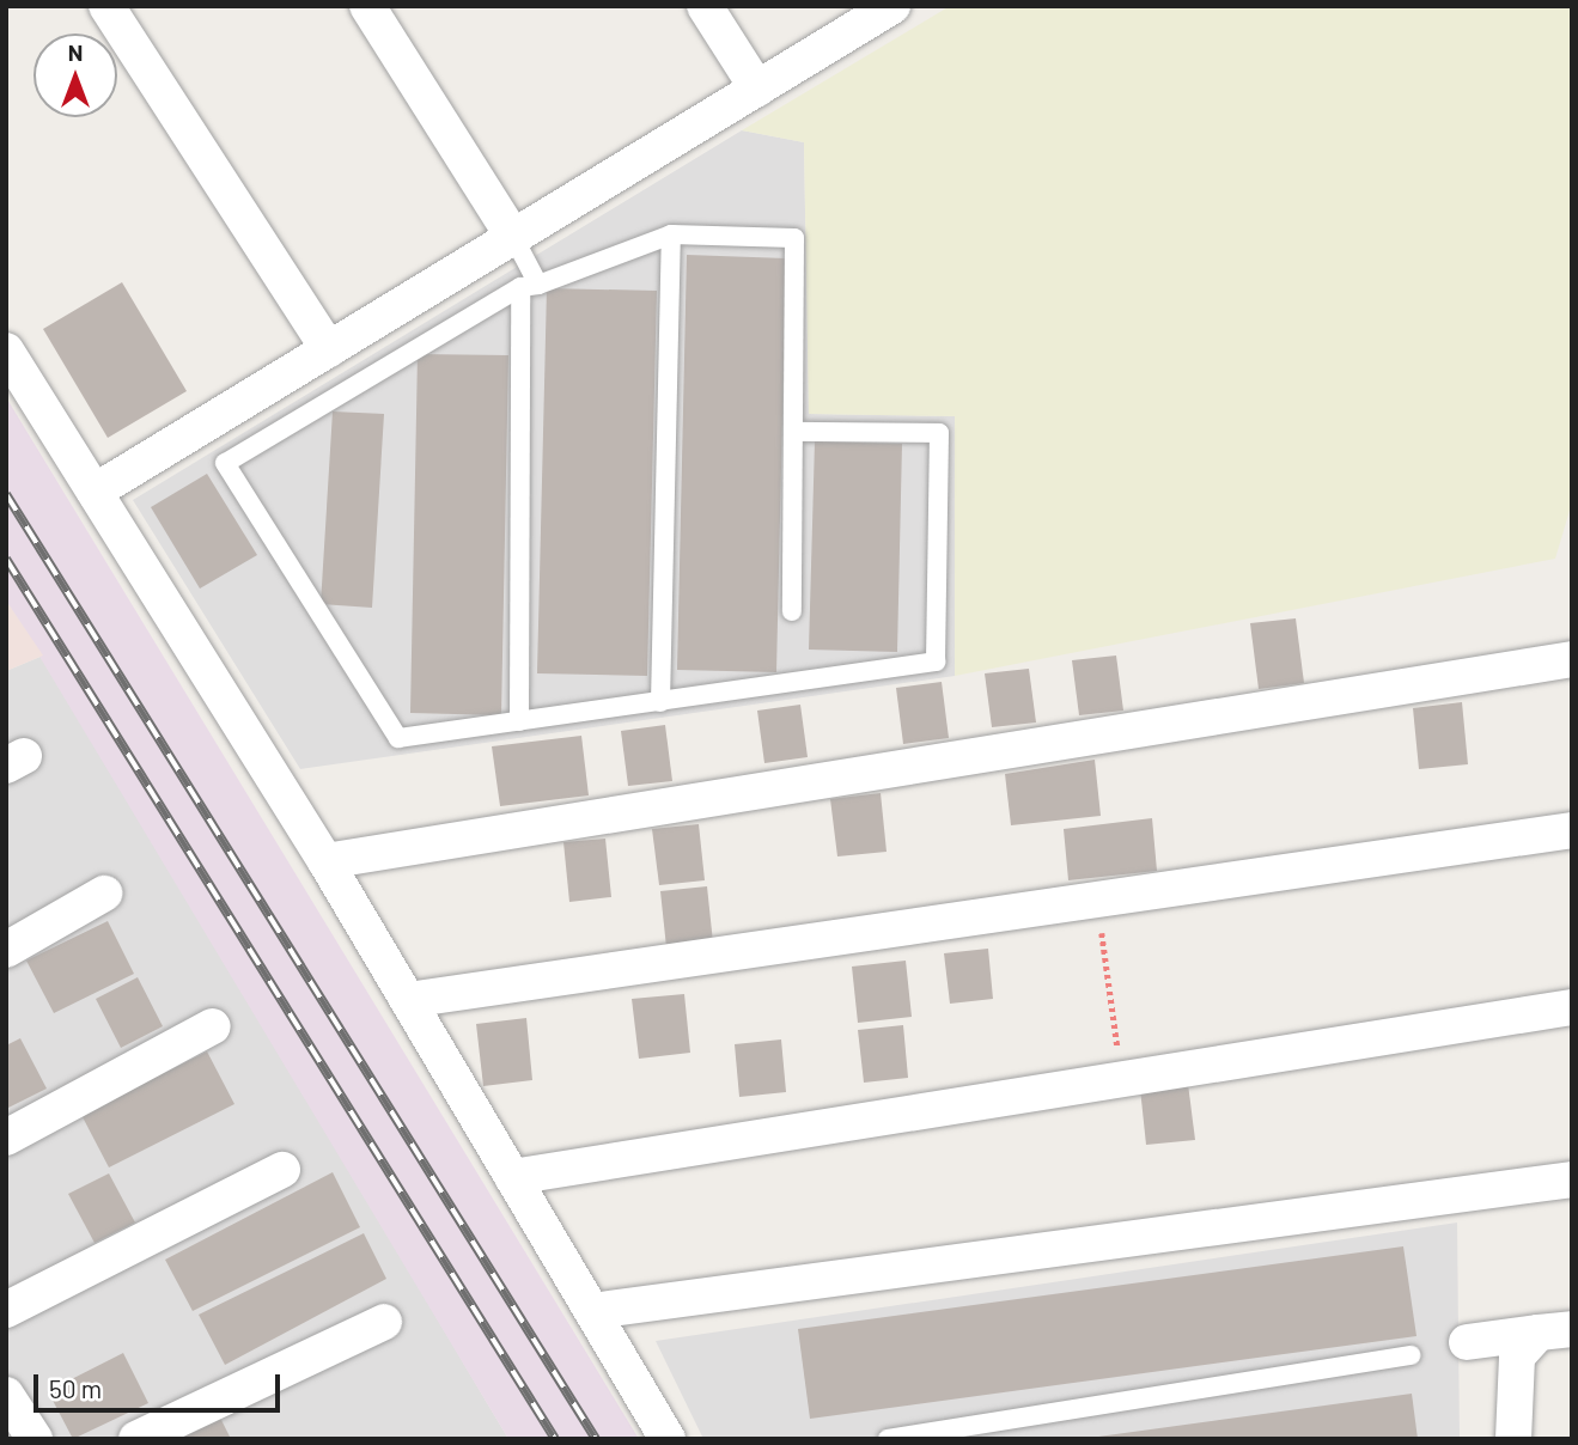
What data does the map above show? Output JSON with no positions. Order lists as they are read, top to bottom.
{
  "scale_bar": "50 m",
  "north": "top"
}
